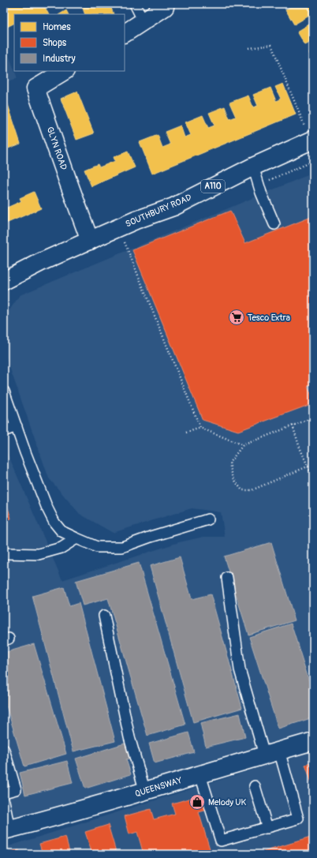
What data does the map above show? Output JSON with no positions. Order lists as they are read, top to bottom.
{
  "streets": {
    "street": [
      "GLYN ROAD",
      "A110",
      "SOUTHBURY ROAD",
      "QUEENSWAY"
    ]
  },
  "crossings": [
    ["GLYN ROAD", "SOUTHBURY ROAD"]
  ],
  "places": {
    "supermarket": ["Tesco Extra"],
    "shop": ["Melody UK"]
  },
  "legend": ["Homes", "Shops", "Industry"]
}
